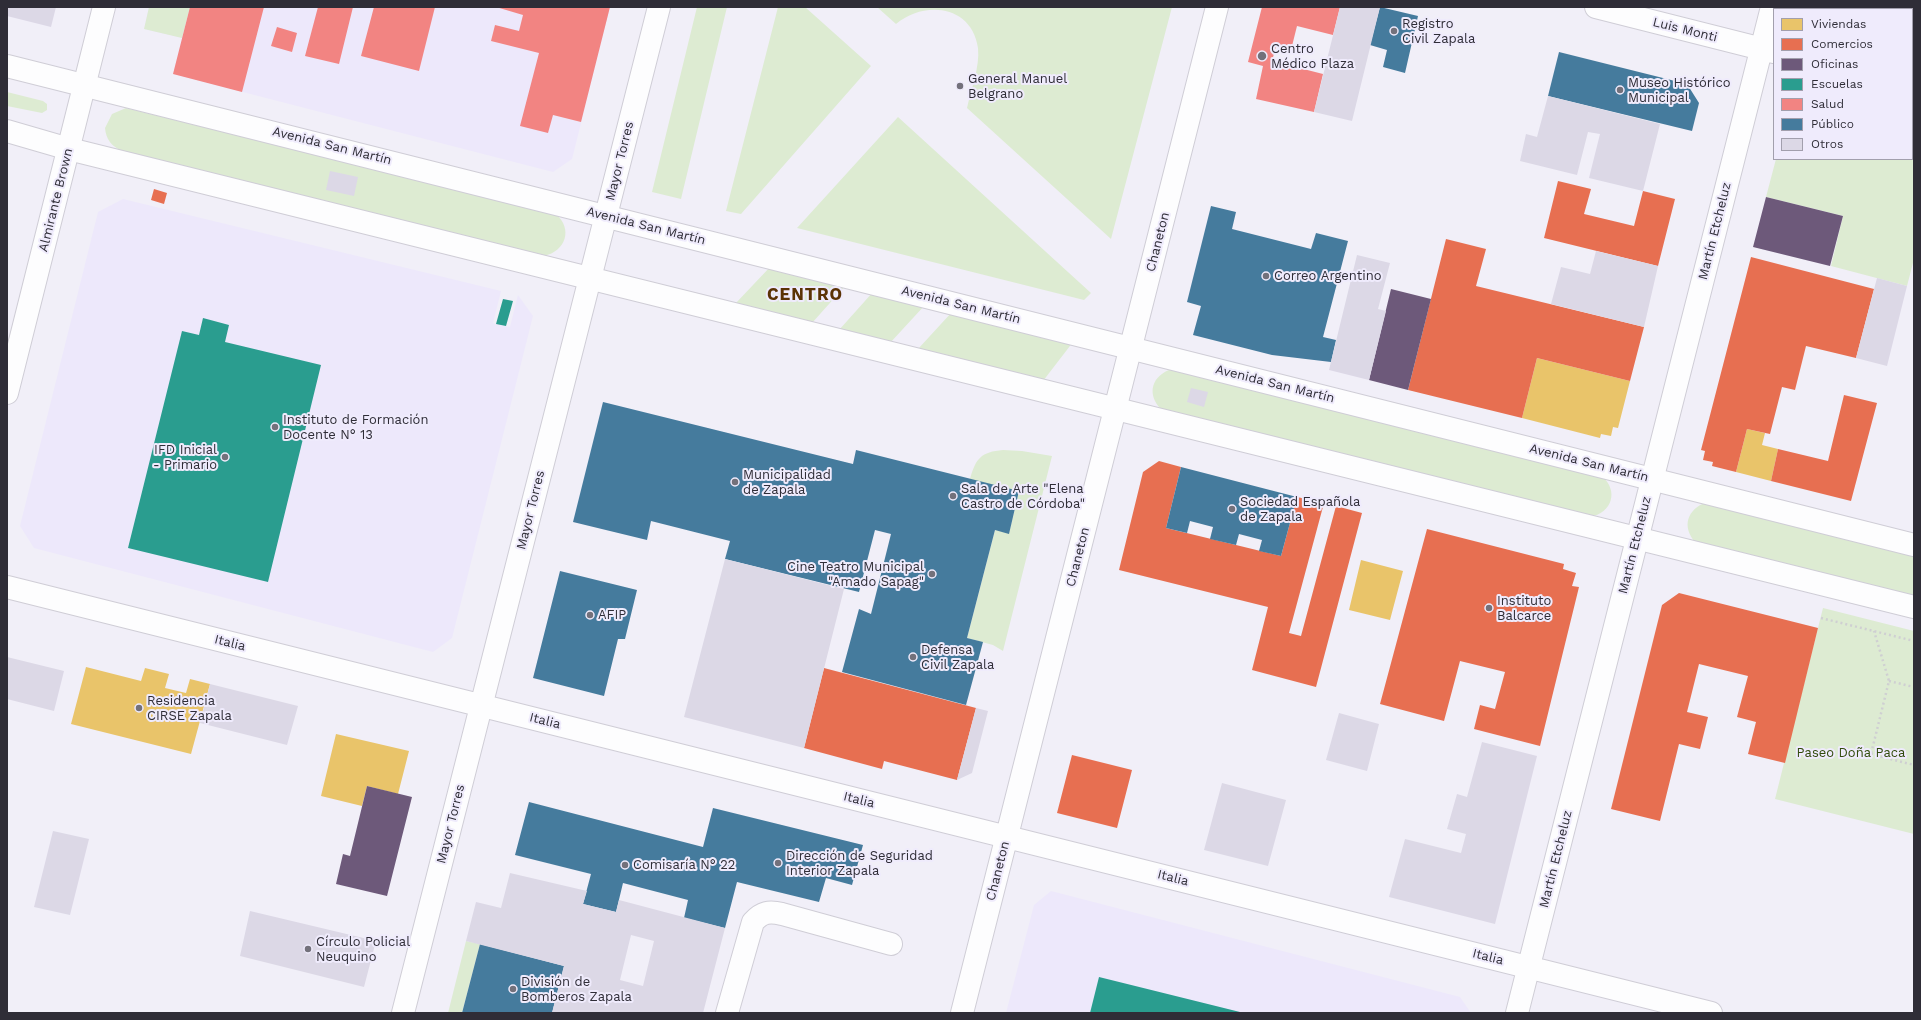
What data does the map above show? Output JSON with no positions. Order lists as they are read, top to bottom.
{
  "streets": {
    "street": [
      "Luis Monti",
      "Avenida San Martín",
      "Mayor Torres",
      "Almirante Brown",
      "Martín Etcheluz",
      "Chaneton",
      "Italia"
    ]
  },
  "crossings": [
    ["Luis Monti", "Martín Etcheluz"],
    ["Avenida San Martín", "Mayor Torres"],
    ["Avenida San Martín", "Almirante Brown"],
    ["Avenida San Martín", "Martín Etcheluz"],
    ["Avenida San Martín", "Chaneton"],
    ["Mayor Torres", "Italia"],
    ["Martín Etcheluz", "Italia"],
    ["Chaneton", "Italia"]
  ],
  "districts": ["CENTRO"],
  "parks": ["Paseo Doña Paca"],
  "places": [
    "Registro Civil Zapala",
    "Centro Médico Plaza",
    "General Manuel Belgrano",
    "Museo Histórico Municipal",
    "Correo Argentino",
    "Instituto de Formación Docente N° 13",
    "IFD Inicial - Primario",
    "Municipalidad de Zapala",
    "Sala de Arte \"Elena Castro de Córdoba\"",
    "Sociedad Española de Zapala",
    "Cine Teatro Municipal \"Amado Sapag\"",
    "Instituto Balcarce",
    "AFIP",
    "Defensa Civil Zapala",
    "Residencia CIRSE Zapala",
    "Dirección de Seguridad Interior Zapala",
    "Comisaría N° 22",
    "Círculo Policial Neuquino",
    "División de Bomberos Zapala"
  ],
  "legend": [
    "Viviendas",
    "Comercios",
    "Oficinas",
    "Escuelas",
    "Salud",
    "Público",
    "Otros"
  ]
}
